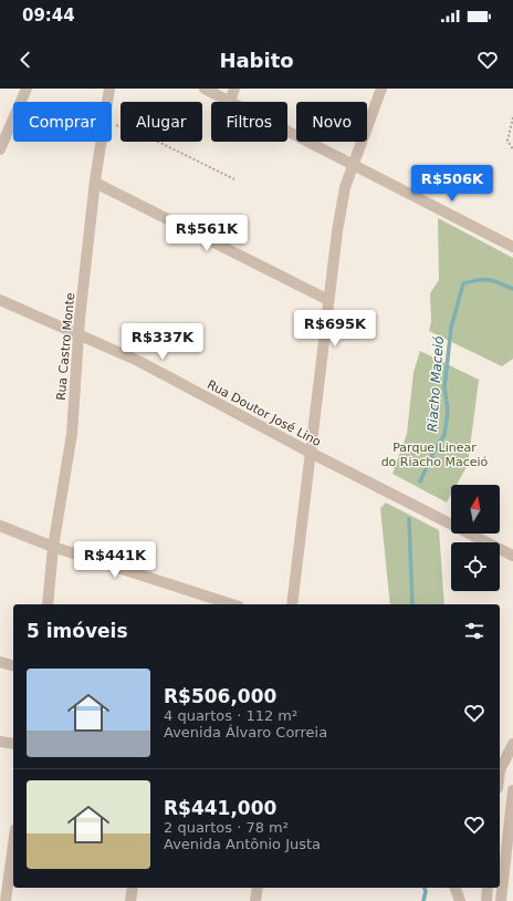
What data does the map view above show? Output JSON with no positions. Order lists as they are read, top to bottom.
{
  "streets": {
    "street": ["Rua Castro Monte", "Rua Doutor José Lino"]
  },
  "crossings": [
    ["Rua Castro Monte", "Rua Doutor José Lino"]
  ],
  "water": ["Riacho Maceió"],
  "parks": ["Parque Linear do Riacho Maceió"],
  "north": "top",
  "page": {
    "status": "09:44",
    "header": "Habito",
    "chip": [
      "Comprar",
      "Alugar",
      "Filtros",
      "Novo"
    ],
    "price": [
      "R$506K",
      "R$561K",
      "R$695K",
      "R$337K",
      "R$441K"
    ],
    "heading": "5 imóveis",
    "list": [
      {
        "name": "R$506,000",
        "note": "4 quartos · 112 m² · Avenida Álvaro Correia"
      },
      {
        "name": "R$441,000",
        "note": "2 quartos · 78 m² · Avenida Antônio Justa"
      }
    ]
  }
}
